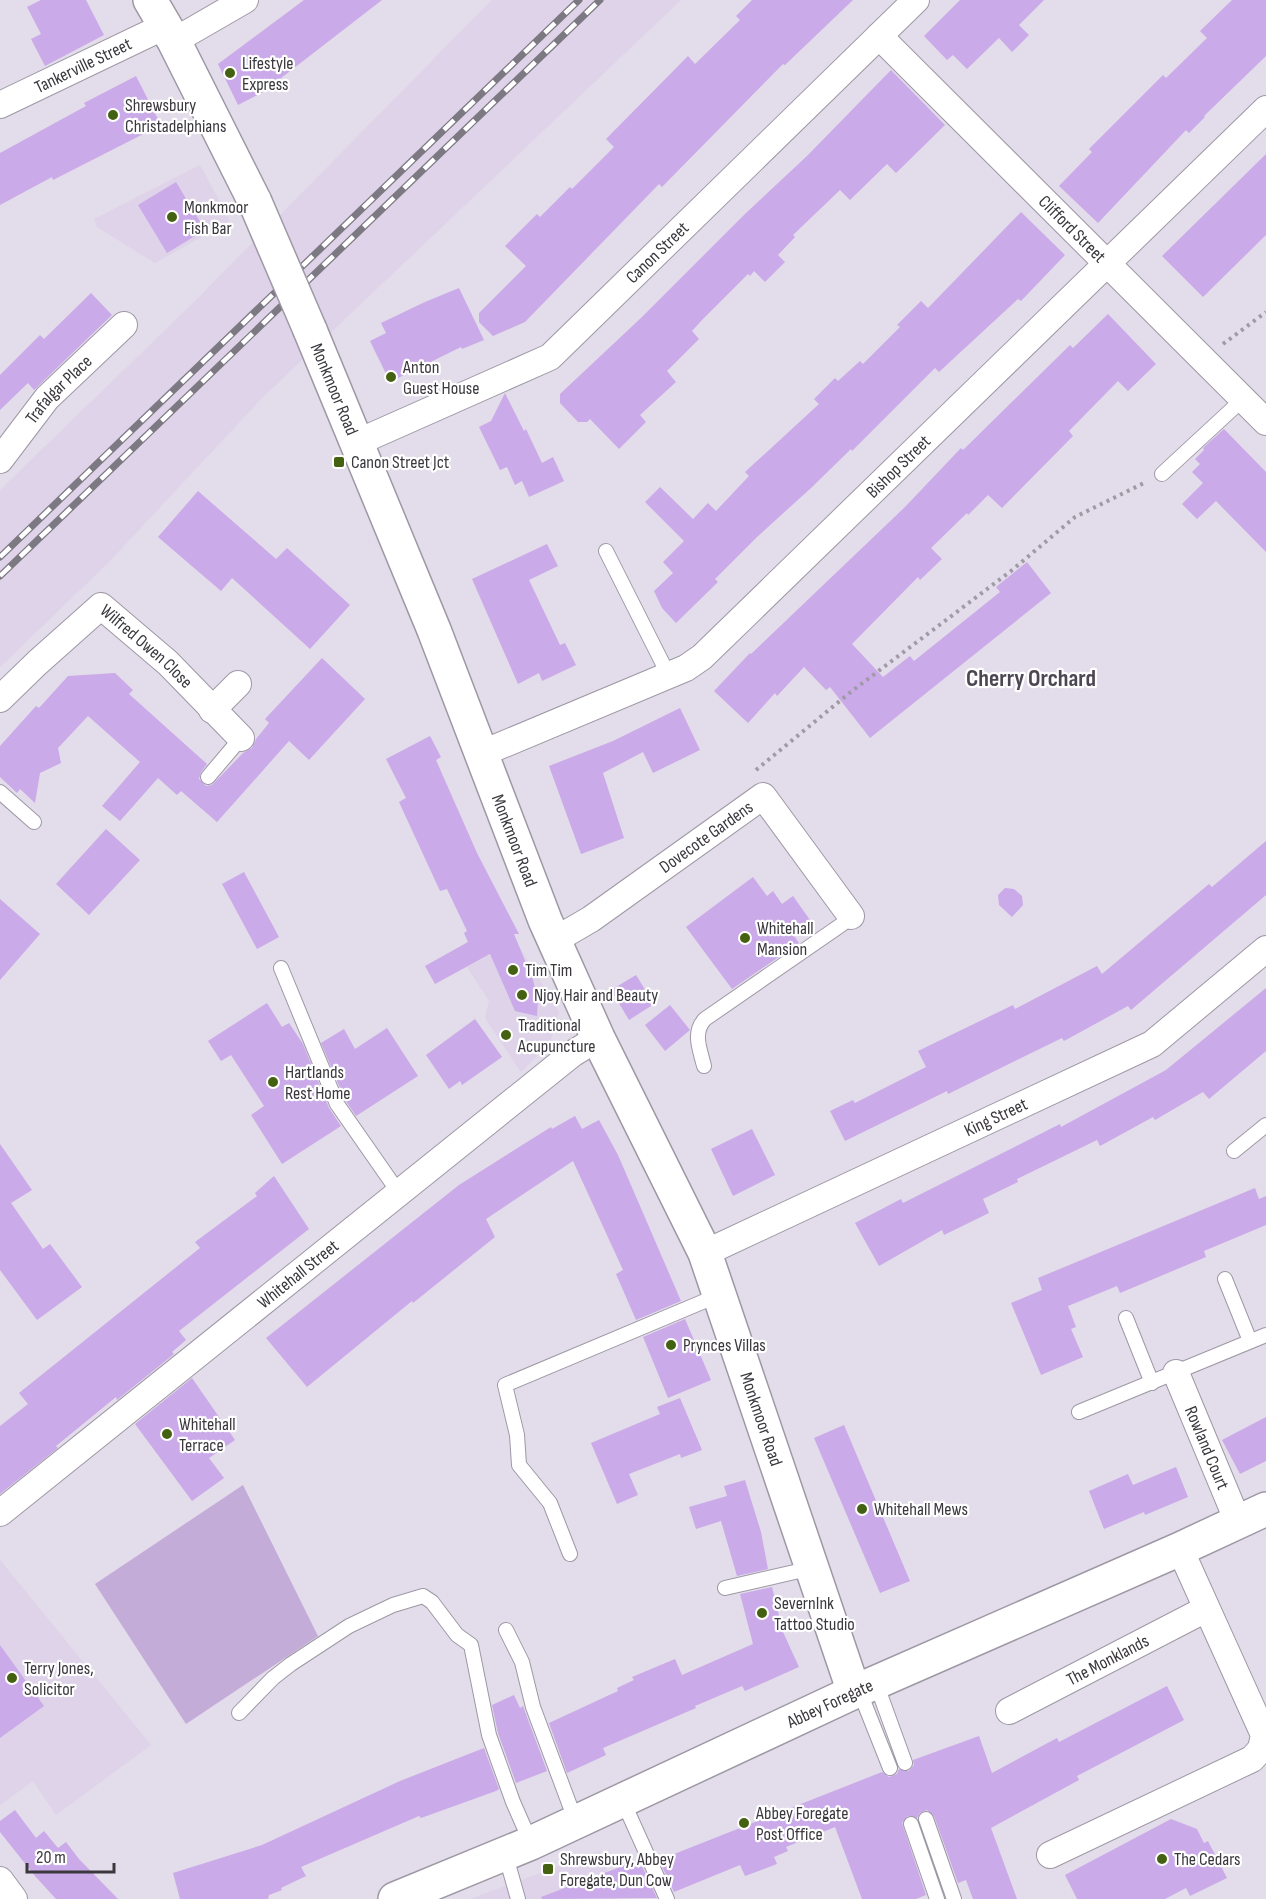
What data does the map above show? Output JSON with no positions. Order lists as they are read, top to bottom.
{
  "streets": {
    "street": [
      "Tankerville Street",
      "Clifford Street",
      "Canon Street",
      "Trafalgar Place",
      "Monkmoor Road",
      "Bishop Street",
      "Wilfred Owen Close",
      "Dovecote Gardens",
      "King Street",
      "Whitehall Street",
      "Rowland Court",
      "The Monklands",
      "Abbey Foregate"
    ]
  },
  "crossings": [
    ["Tankerville Street", "Monkmoor Road"],
    ["Clifford Street", "Canon Street"],
    ["Clifford Street", "Bishop Street"],
    ["Canon Street", "Monkmoor Road"],
    ["Monkmoor Road", "Bishop Street"],
    ["Monkmoor Road", "Dovecote Gardens"],
    ["Monkmoor Road", "King Street"],
    ["Monkmoor Road", "Whitehall Street"],
    ["Monkmoor Road", "Abbey Foregate"],
    ["Rowland Court", "Abbey Foregate"]
  ],
  "districts": ["Cherry Orchard"],
  "places": {
    "other": [
      "Lifestyle Express",
      "Shrewsbury Christadelphians",
      "Monkmoor Fish Bar",
      "Anton Guest House",
      "Whitehall Mansion",
      "Tim Tim",
      "Njoy Hair and Beauty",
      "Traditional Acupuncture",
      "Hartlands Rest Home",
      "Prynces Villas",
      "Whitehall Terrace",
      "Whitehall Mews",
      "SevernInk Tattoo Studio",
      "Terry Jones, Solicitor",
      "Abbey Foregate Post Office",
      "The Cedars"
    ],
    "transit": ["Canon Street Jct", "Shrewsbury, Abbey Foregate, Dun Cow"]
  },
  "scale_bar": "20 m"
}
